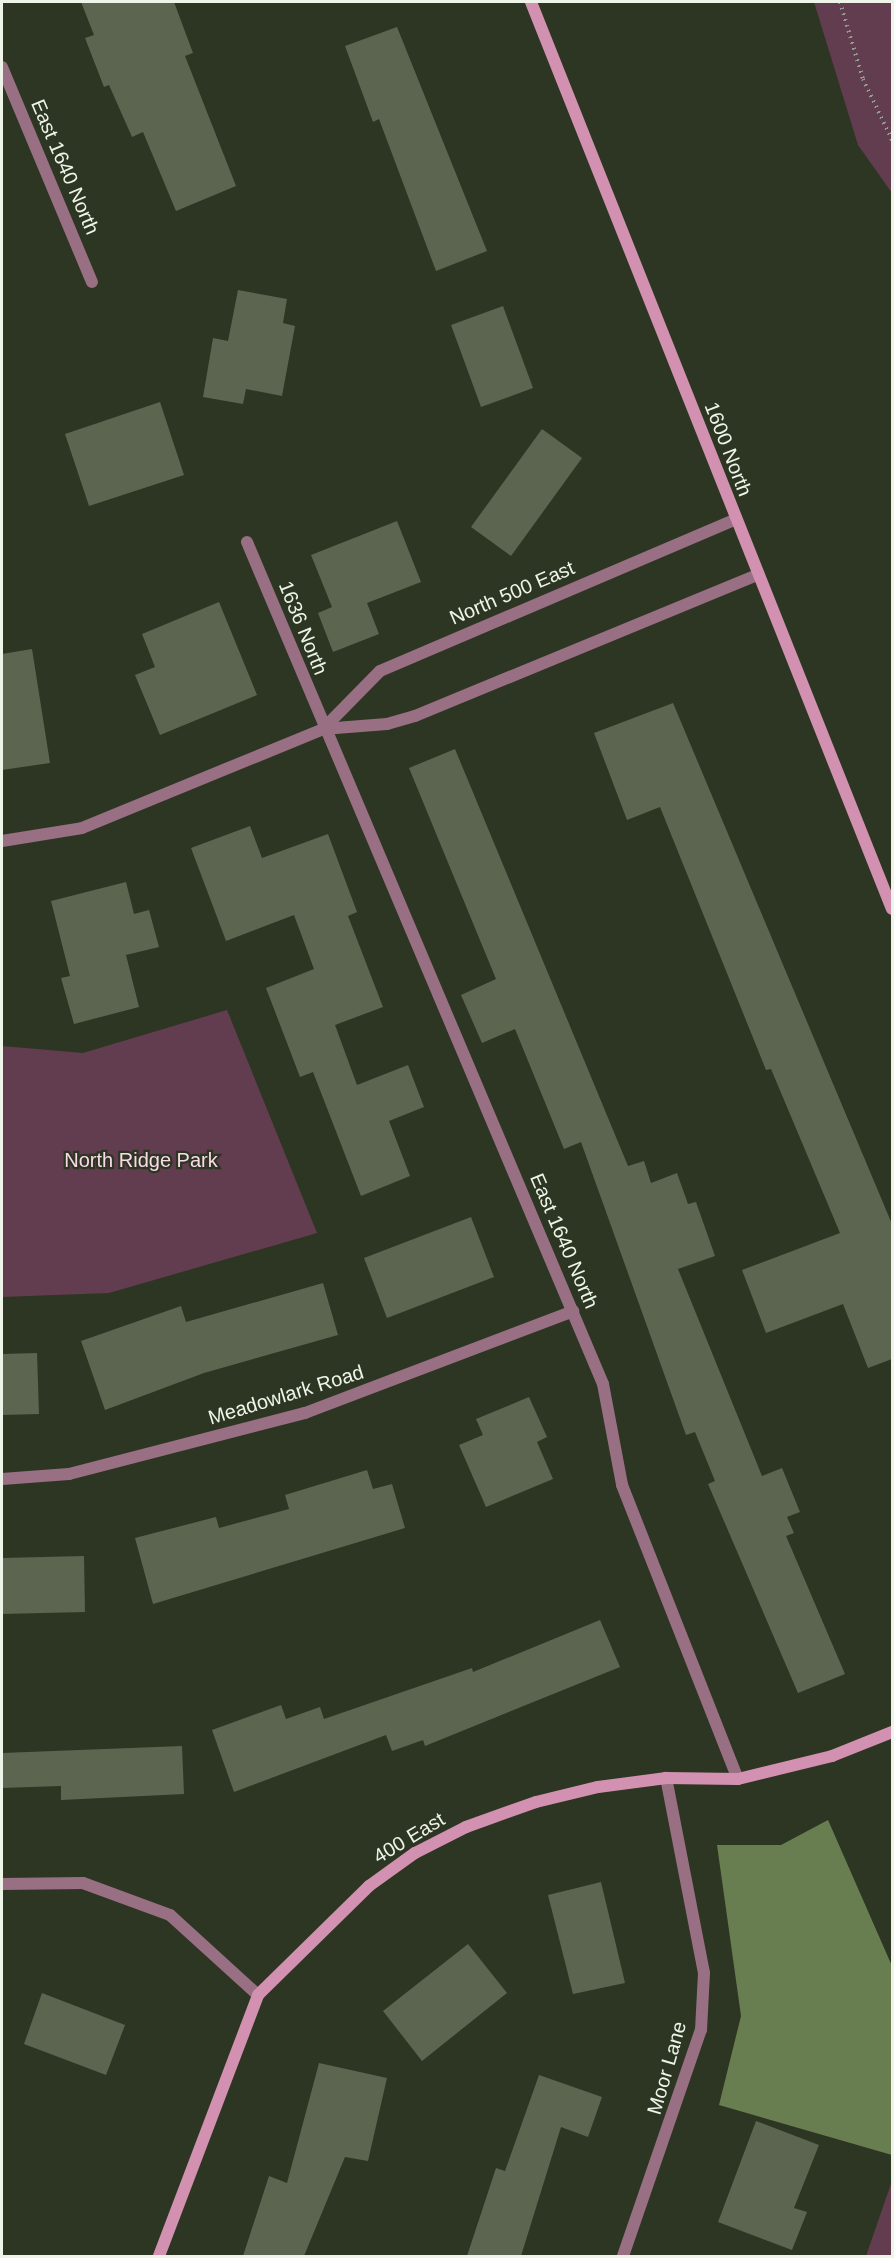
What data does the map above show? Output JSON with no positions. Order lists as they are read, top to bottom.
{
  "streets": {
    "street": [
      "East 1640 North",
      "1600 North",
      "North 500 East",
      "1636 North",
      "Meadowlark Road",
      "400 East",
      "Moor Lane"
    ]
  },
  "crossings": [
    ["East 1640 North", "North 500 East"],
    ["East 1640 North", "1636 North"],
    ["East 1640 North", "Meadowlark Road"],
    ["East 1640 North", "400 East"],
    ["1600 North", "North 500 East"],
    ["North 500 East", "1636 North"],
    ["400 East", "Moor Lane"]
  ],
  "parks": ["North Ridge Park"]
}
